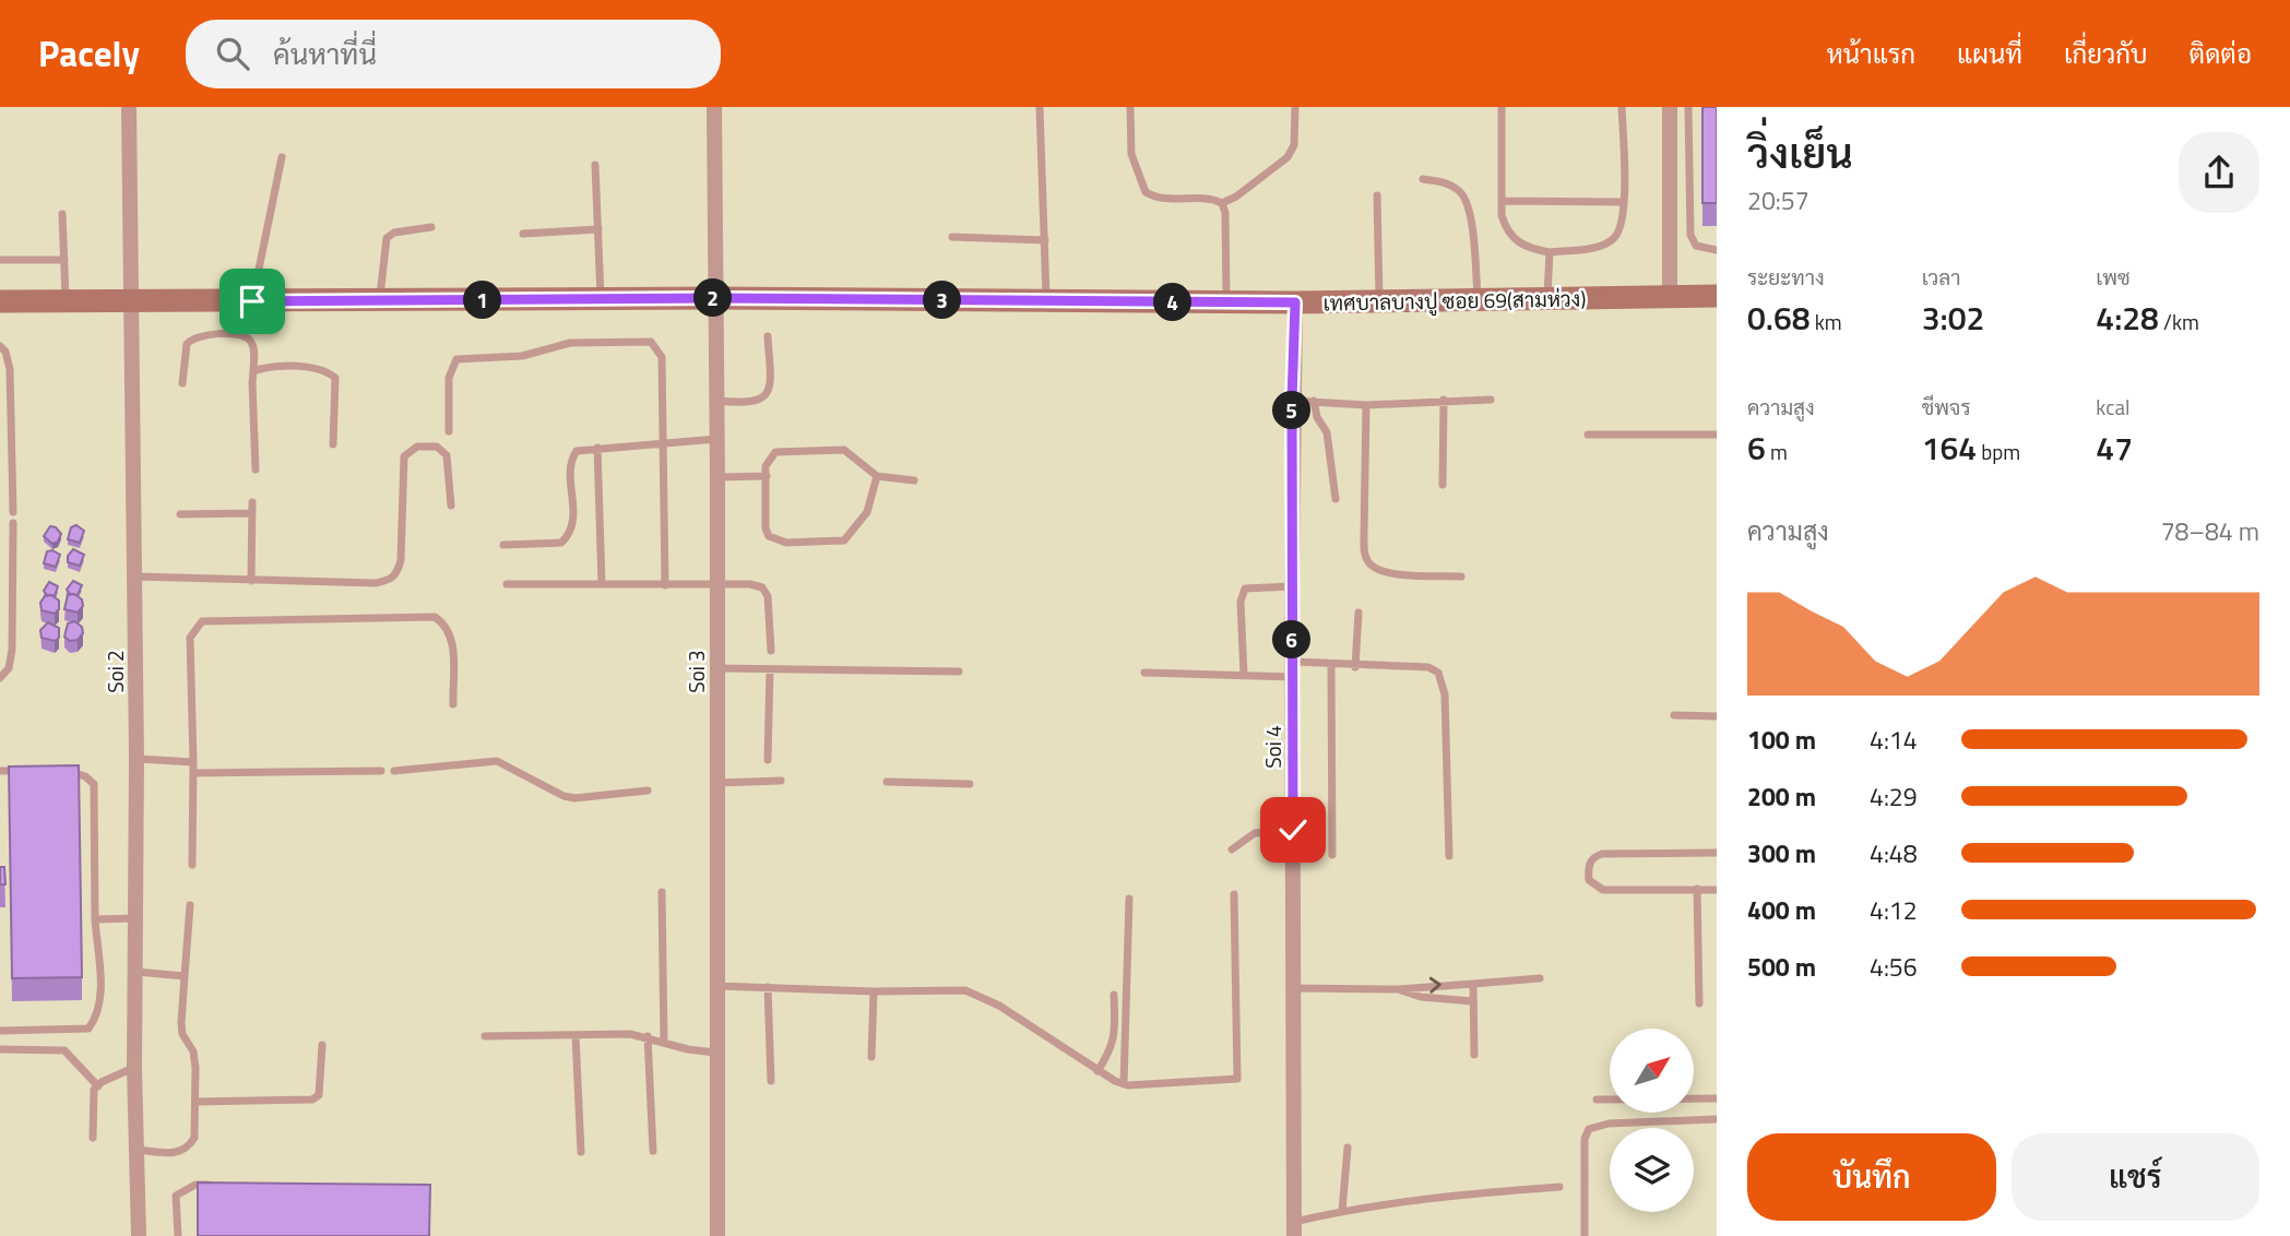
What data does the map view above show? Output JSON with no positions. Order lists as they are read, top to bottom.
{
  "streets": {
    "street": [
      "เทศบาลบางปู ซอย 69(สามห่วง)",
      "Soi 2",
      "Soi 3",
      "Soi 4"
    ]
  },
  "crossings": [
    ["เทศบาลบางปู ซอย 69(สามห่วง)", "Soi 2"],
    ["เทศบาลบางปู ซอย 69(สามห่วง)", "Soi 3"],
    ["เทศบาลบางปู ซอย 69(สามห่วง)", "Soi 4"]
  ],
  "north": "top right",
  "page": {
    "header": "Pacely",
    "search": "ค้นหาที่นี่",
    "nav": [
      "หน้าแรก",
      "แผนที่",
      "เกี่ยวกับ",
      "ติดต่อ"
    ],
    "heading": ["วิ่งเย็น", "20:57"],
    "stats": [
      ["ระยะทาง", "0.68 km"],
      ["เวลา", "3:02"],
      ["เพซ", "4:28 /km"],
      ["ความสูง", "6 m"],
      ["ชีพจร", "164 bpm"],
      ["kcal", "47"]
    ],
    "pins": [
      "2",
      "1",
      "3",
      "4",
      "5",
      "6"
    ],
    "chart": ["ความสูง", "78–84 m"],
    "list": [
      {
        "name": "100 m",
        "note": "4:14"
      },
      {
        "name": "200 m",
        "note": "4:29"
      },
      {
        "name": "300 m",
        "note": "4:48"
      },
      {
        "name": "400 m",
        "note": "4:12"
      },
      {
        "name": "500 m",
        "note": "4:56"
      }
    ],
    "buttons": ["บันทึก", "แชร์"]
  }
}
